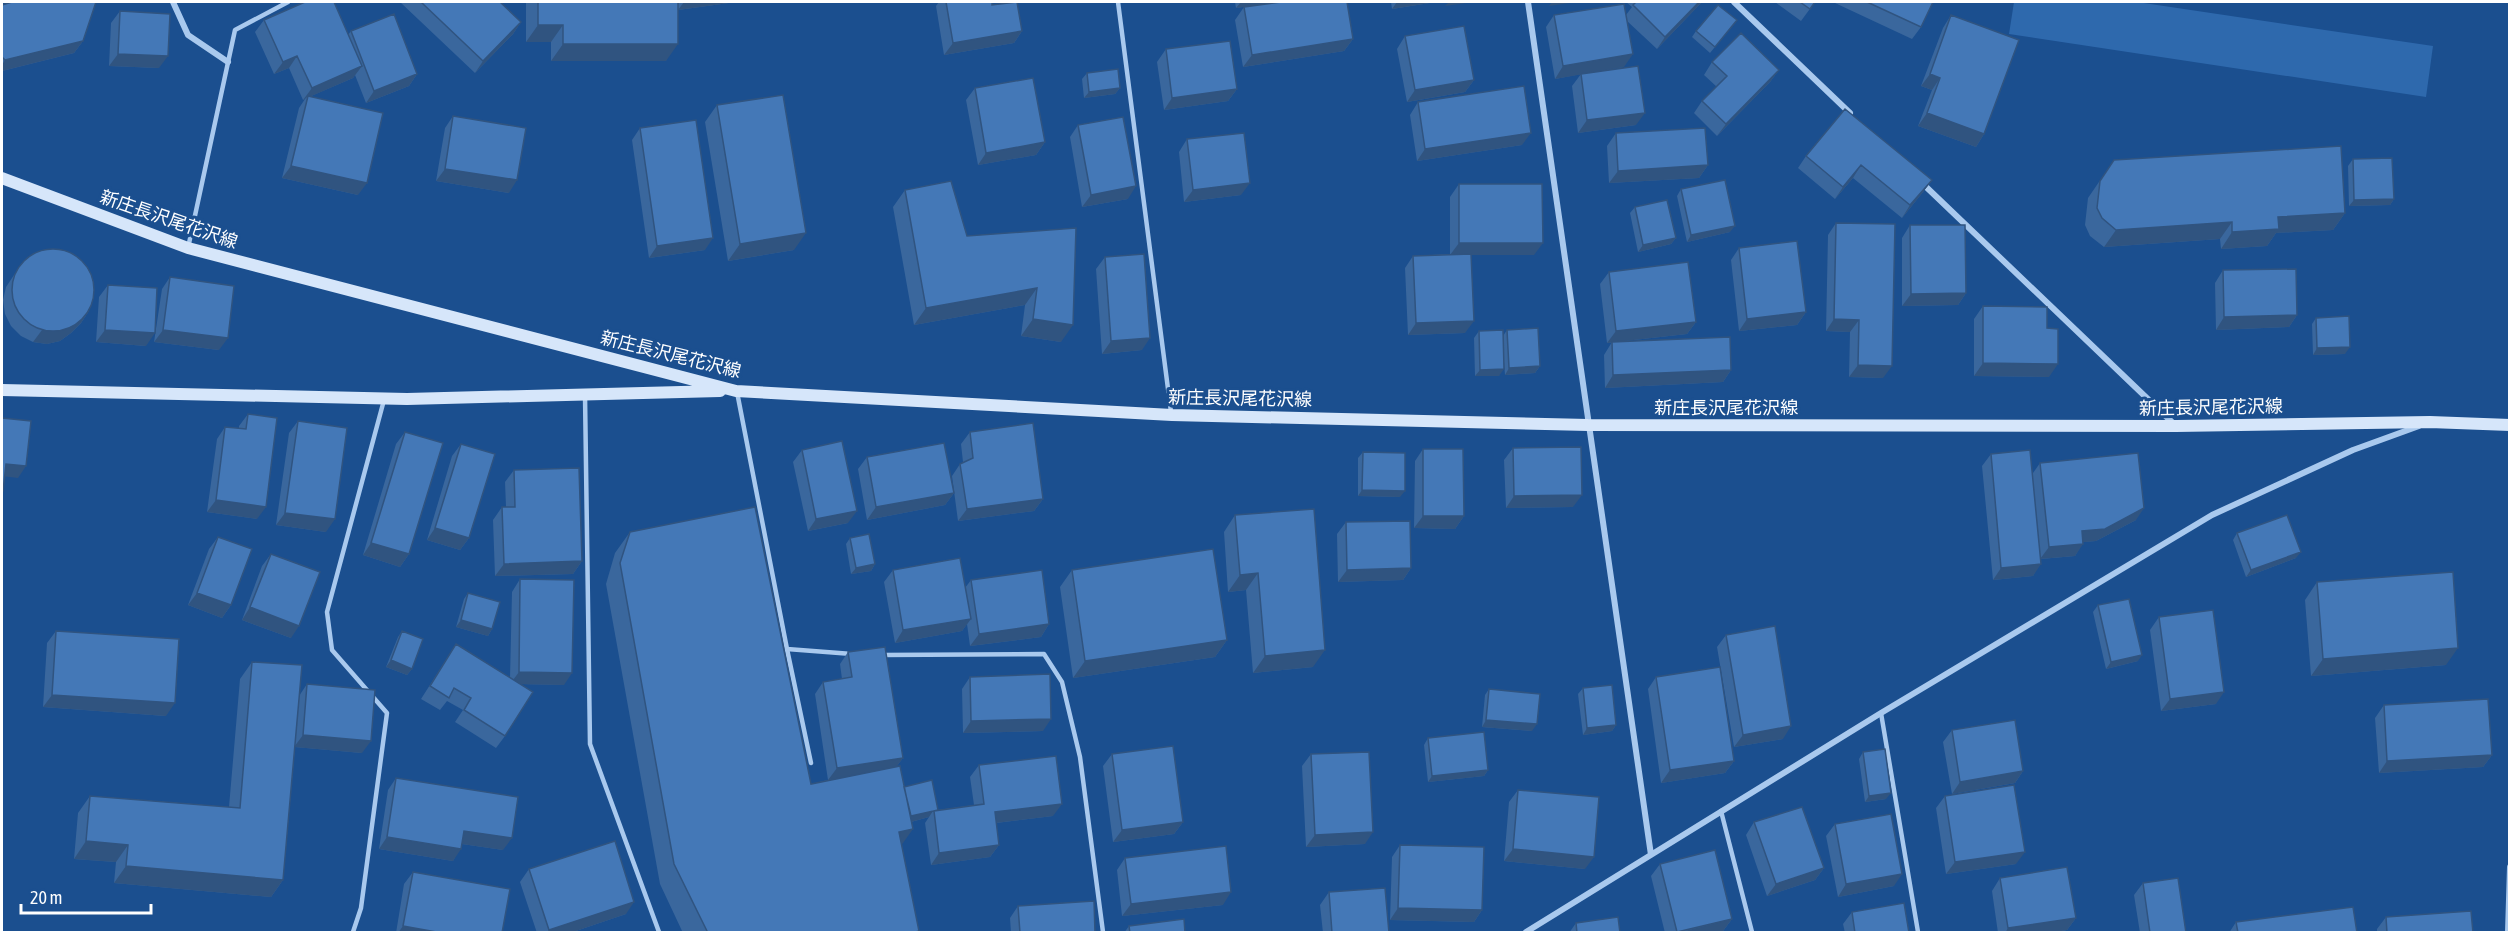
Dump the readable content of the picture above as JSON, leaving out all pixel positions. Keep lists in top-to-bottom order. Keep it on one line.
{"streets":{"main road":["新庄長沢尾花沢線"]},"scale_bar":"20 m"}
